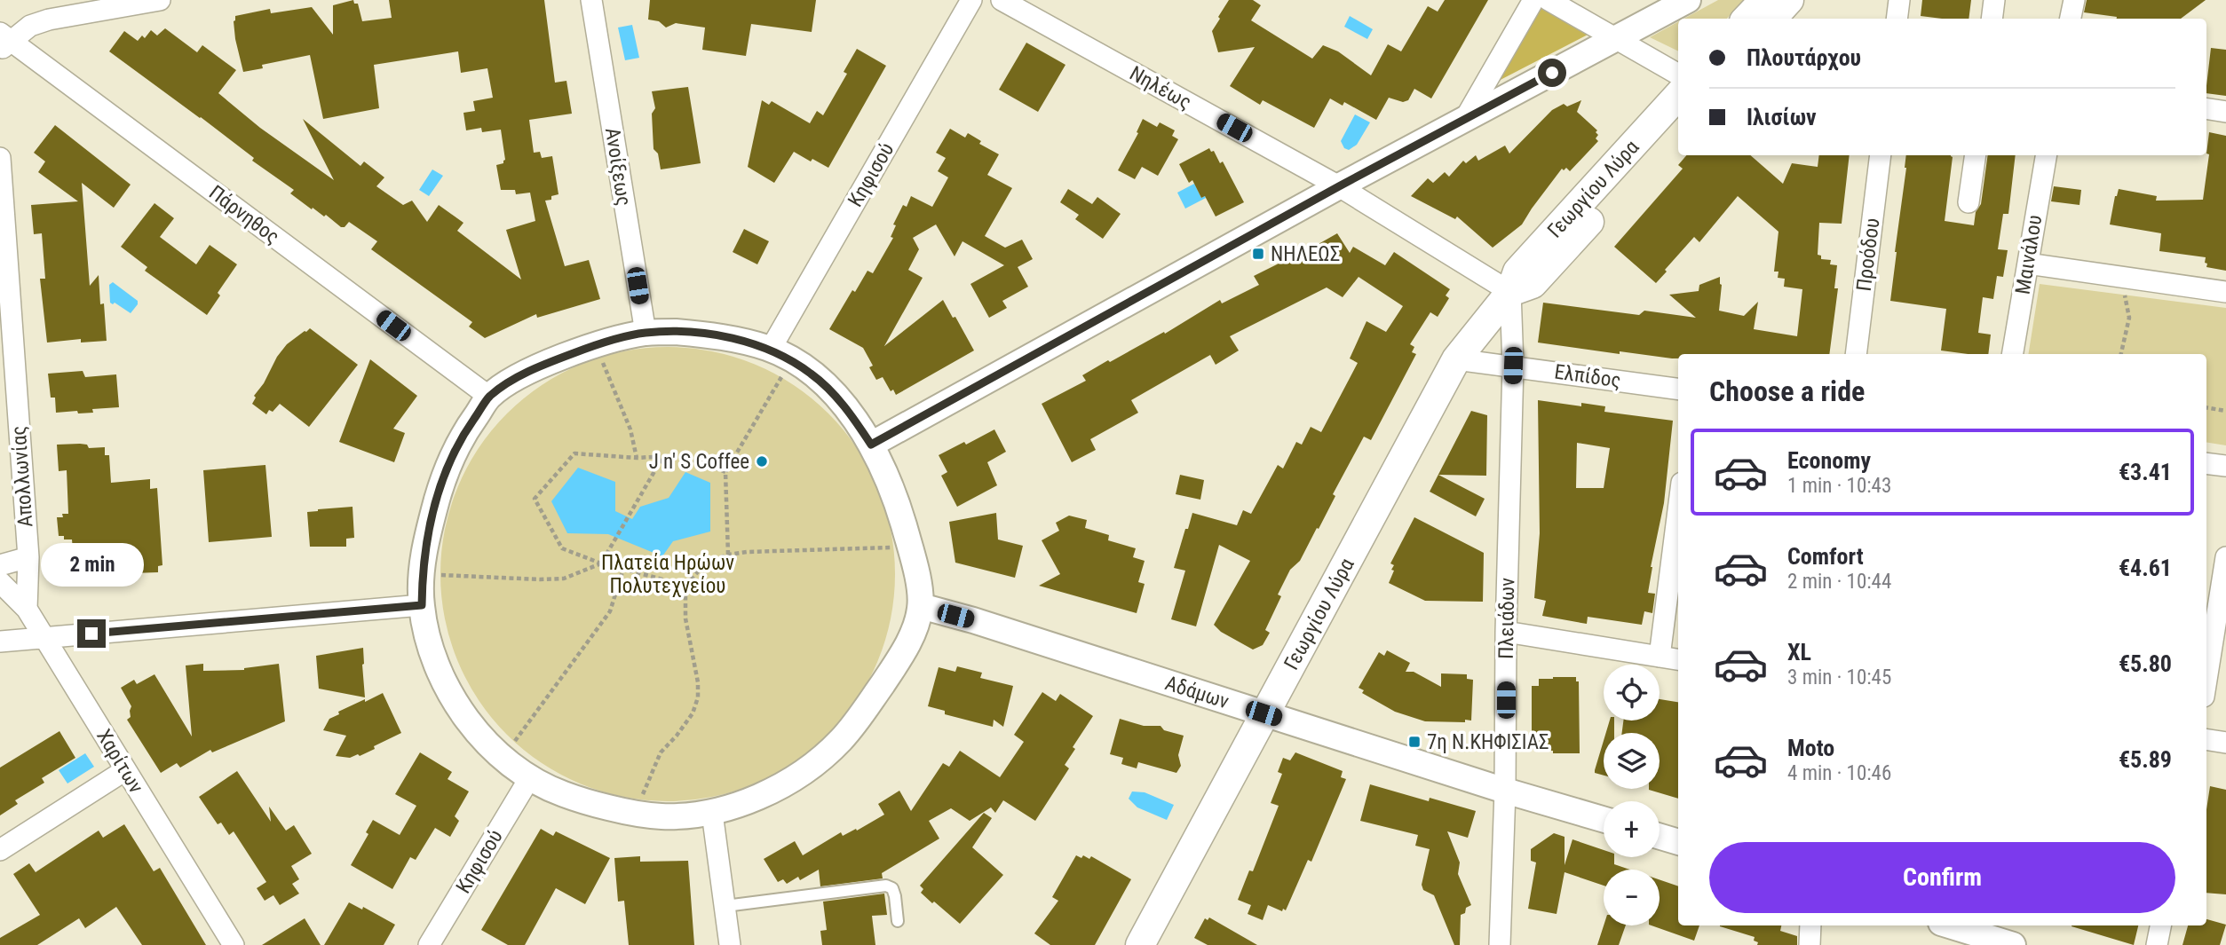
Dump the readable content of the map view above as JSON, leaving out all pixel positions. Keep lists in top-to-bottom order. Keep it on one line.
{"streets":{"main road":["Γεωργίου Λύρα"],"street":["Νηλέως","Ανοίξεως","Κηφισού","Πάρνηθος","Προόδου","Μαινάλου","Ελπίδος","Απολλωνίας","Πλειάδων","Αδάμων","Χαρίτων"]},"crossings":[["Νηλέως","Γεωργίου Λύρα"],["Νηλέως","Πλειάδων"],["Γεωργίου Λύρα","Ελπίδος"],["Γεωργίου Λύρα","Πλειάδων"],["Γεωργίου Λύρα","Αδάμων"],["Ελπίδος","Πλειάδων"],["Απολλωνίας","Χαρίτων"],["Πλειάδων","Αδάμων"]],"parks":["Πλατεία Ηρώων Πολυτεχνείου"],"places":{"transit":["ΝΗΛΕΩΣ","7η Ν.ΚΗΦΙΣΙΑΣ"],"other":["J n' S Coffee"]},"page":{"banner":["Πλουτάρχου","Ιλισίων"],"heading":"Choose a ride","list":[{"name":"Economy","note":"1 min · 10:43","value":"€3.41"},{"name":"Comfort","note":"2 min · 10:44","value":"€4.61"},{"name":"XL","note":"3 min · 10:45","value":"€5.80"},{"name":"Moto","note":"4 min · 10:46","value":"€5.89"}],"bubble":"2 min","map_buttons":["+","−"],"buttons":"Confirm"}}
